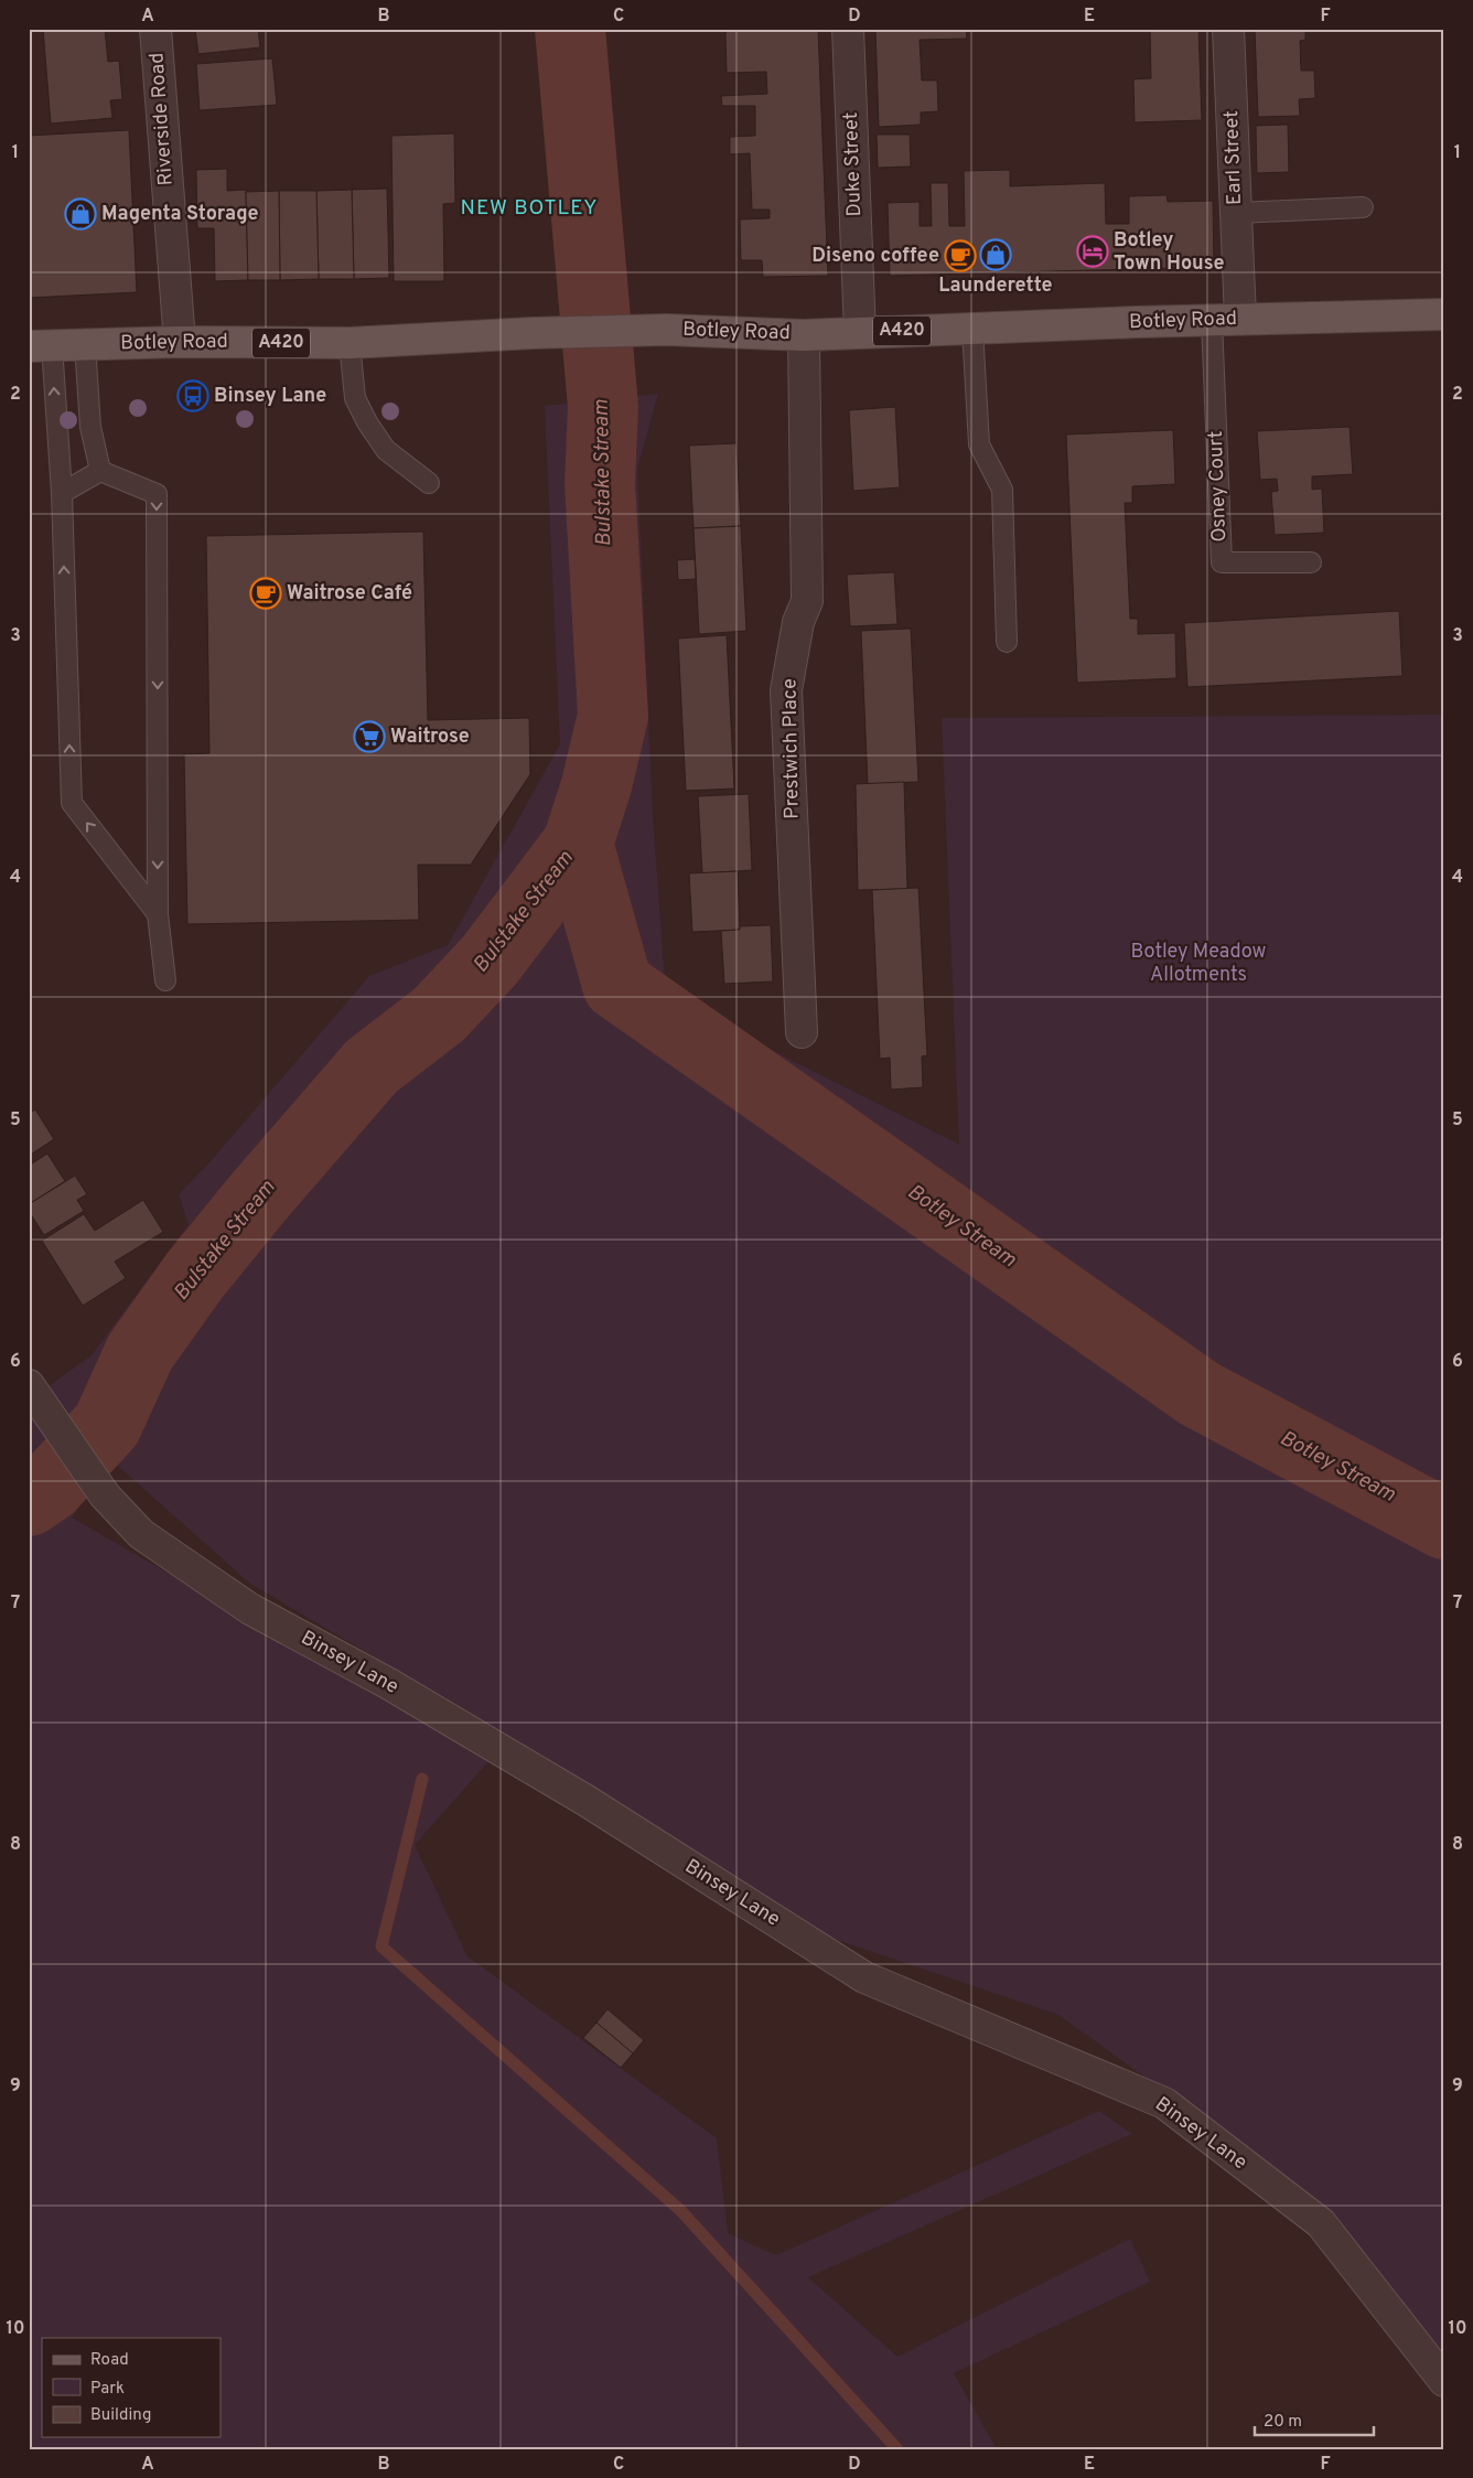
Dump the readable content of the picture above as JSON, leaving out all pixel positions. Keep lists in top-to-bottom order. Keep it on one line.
{"streets":{"main road":["Botley Road","A420"],"street":["Riverside Road","Earl Street","Duke Street","Prestwich Place","Binsey Lane"],"lane":["Osney Court"]},"crossings":[["Riverside Road","Botley Road"],["Earl Street","Botley Road"],["Earl Street","Osney Court"],["Duke Street","Botley Road"],["Botley Road","Osney Court"],["Botley Road","Prestwich Place"]],"districts":["NEW BOTLEY"],"water":["Bulstake Stream","Botley Stream"],"parks":["Botley Meadow Allotments"],"places":{"shop":["Magenta Storage","Launderette"],"hotel":["Botley Town House"],"cafe":["Diseno coffee","Waitrose Café"],"bus stop":["Binsey Lane"],"supermarket":["Waitrose"]},"legend":["Road","Park","Building"],"scale_bar":"20 m","grid":{"columns":["A","B","C","D","E","F"],"rows":["1","2","3","4","5","6","7","8","9","10"]}}
